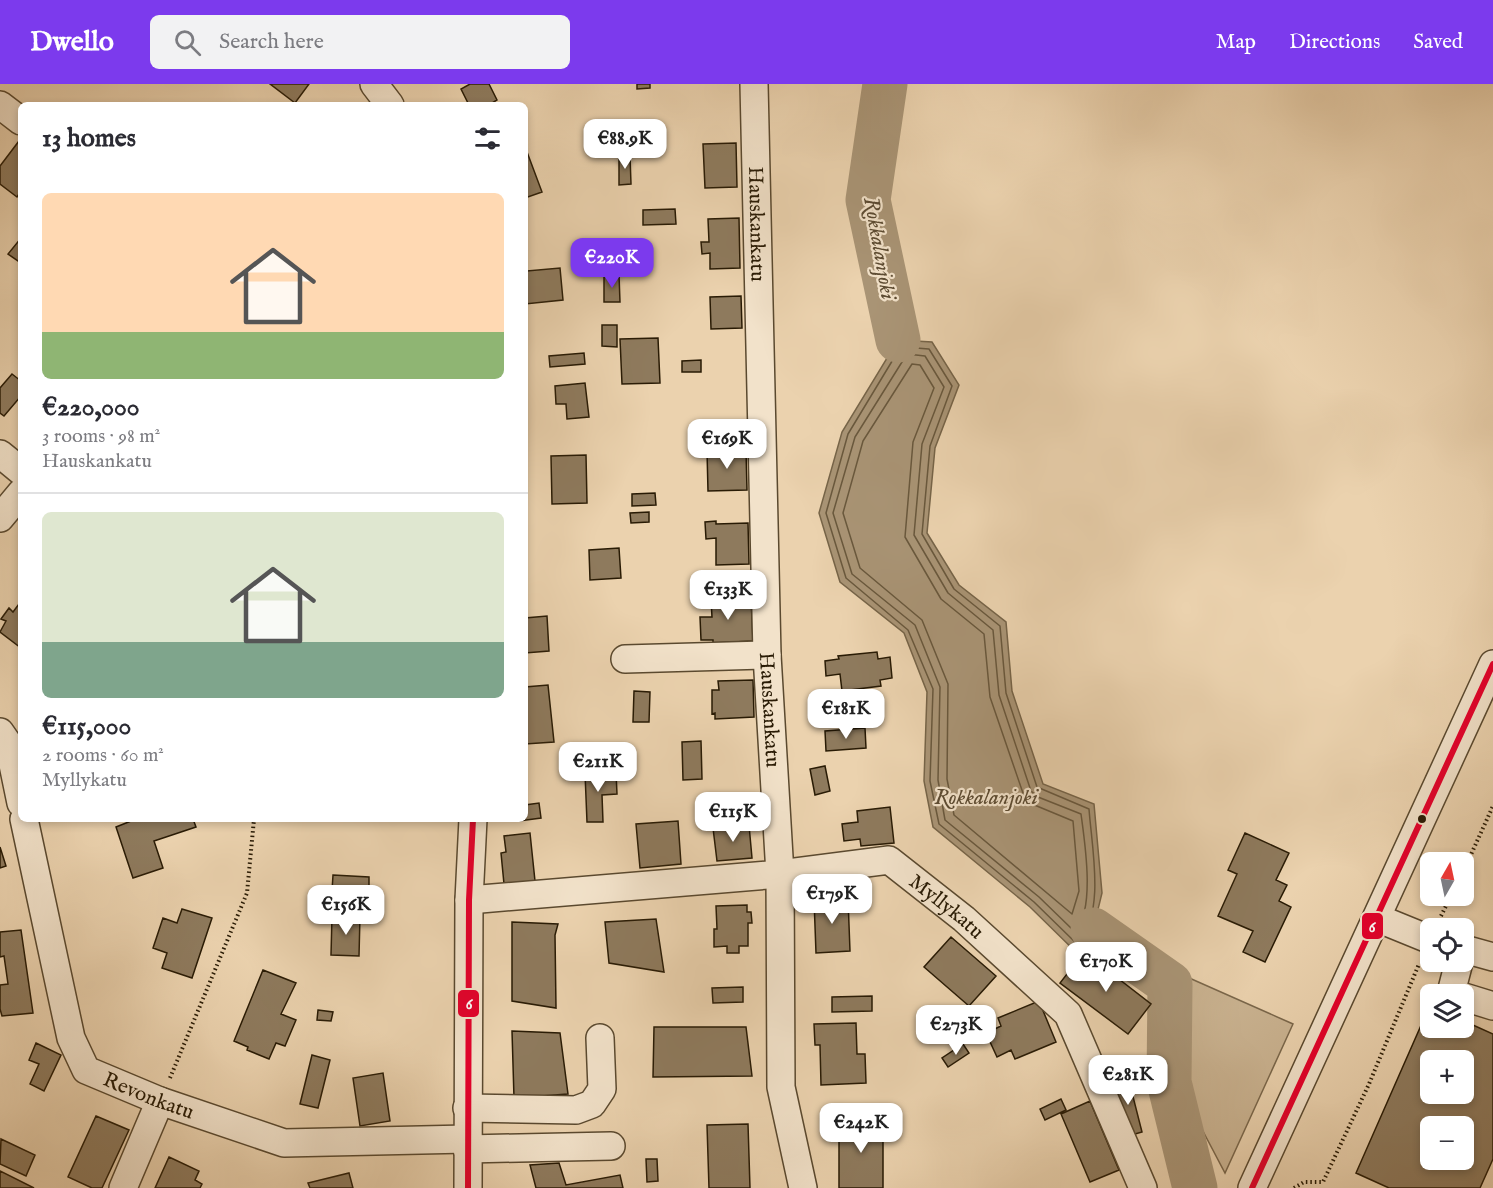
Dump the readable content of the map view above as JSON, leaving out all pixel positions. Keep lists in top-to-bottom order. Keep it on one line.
{"streets":{"street":["Hauskankatu","Myllykatu","Revonkatu"]},"crossings":[["Hauskankatu","Myllykatu"]],"water":["Rokkalanjoki"],"lines":["transit line 6"],"north":"top","page":{"header":"Dwello","search":"Search here","nav":["Map","Directions","Saved"],"heading":"13 homes","price":["€88.9K","€220K","€169K","€133K","€181K","€211K","€115K","€179K","€156K","€170K","€273K","€281K","€242K"],"list":[{"name":"€220,000","note":"3 rooms · 98 m² · Hauskankatu"},{"name":"€115,000","note":"2 rooms · 60 m² · Myllykatu"}],"map_buttons":["+","−"]}}
